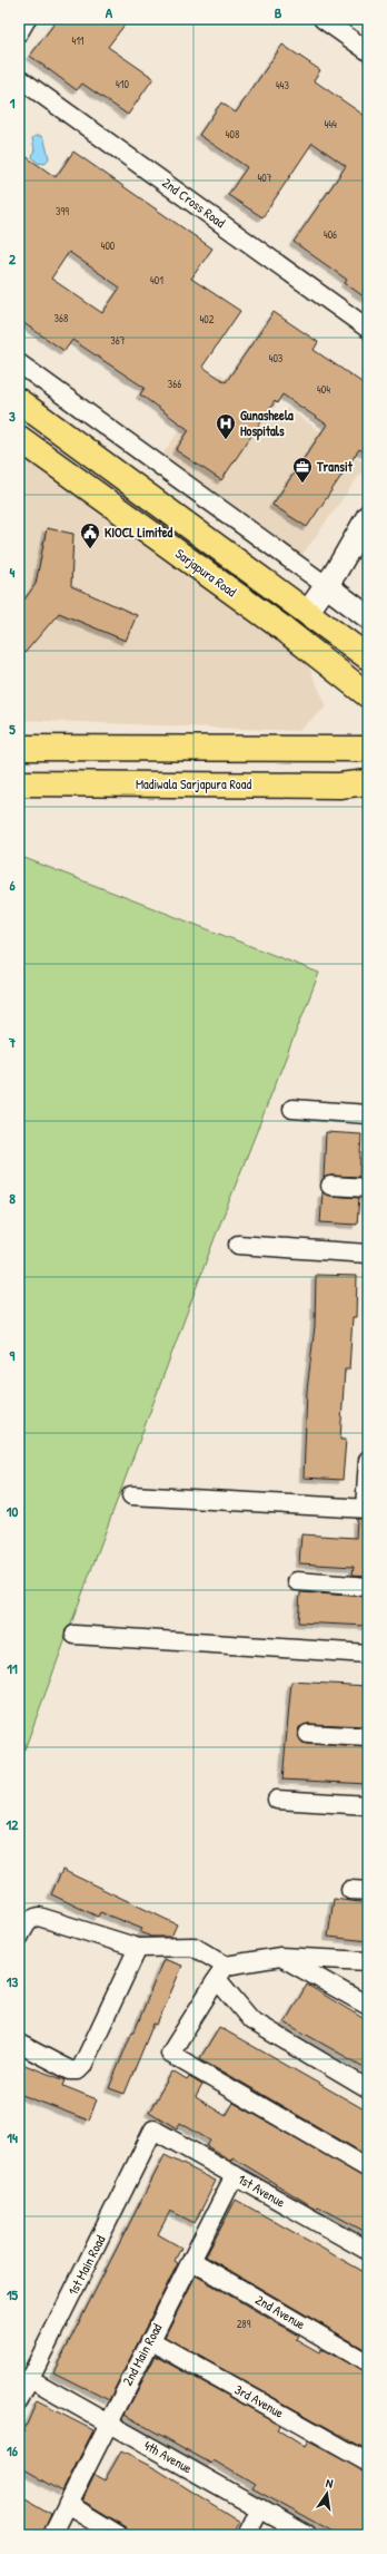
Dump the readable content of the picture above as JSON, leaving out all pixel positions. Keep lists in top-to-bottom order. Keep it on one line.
{"streets":{"main road":["Sarjapura Road","Madiwala Sarjapura Road"],"street":["2nd Cross Road","1st Avenue","1st Main Road","2nd Avenue","2nd Main Road","3rd Avenue","4th Avenue"]},"crossings":[["1st Avenue","1st Main Road"],["1st Avenue","2nd Main Road"],["1st Main Road","4th Avenue"],["2nd Avenue","2nd Main Road"],["2nd Main Road","3rd Avenue"],["2nd Main Road","4th Avenue"]],"places":{"hospital":["Gunasheela Hospitals"],"office":["Transit"],"public building":["KIOCL Limited"]},"house_numbers":["411","410","443","444","408","407","399","406","400","401","368","402","367","403","366","404","289"],"north":"top","grid":{"columns":["A","B"],"rows":["1","2","3","4","5","6","7","8","9","10","11","12","13","14","15","16"]}}
